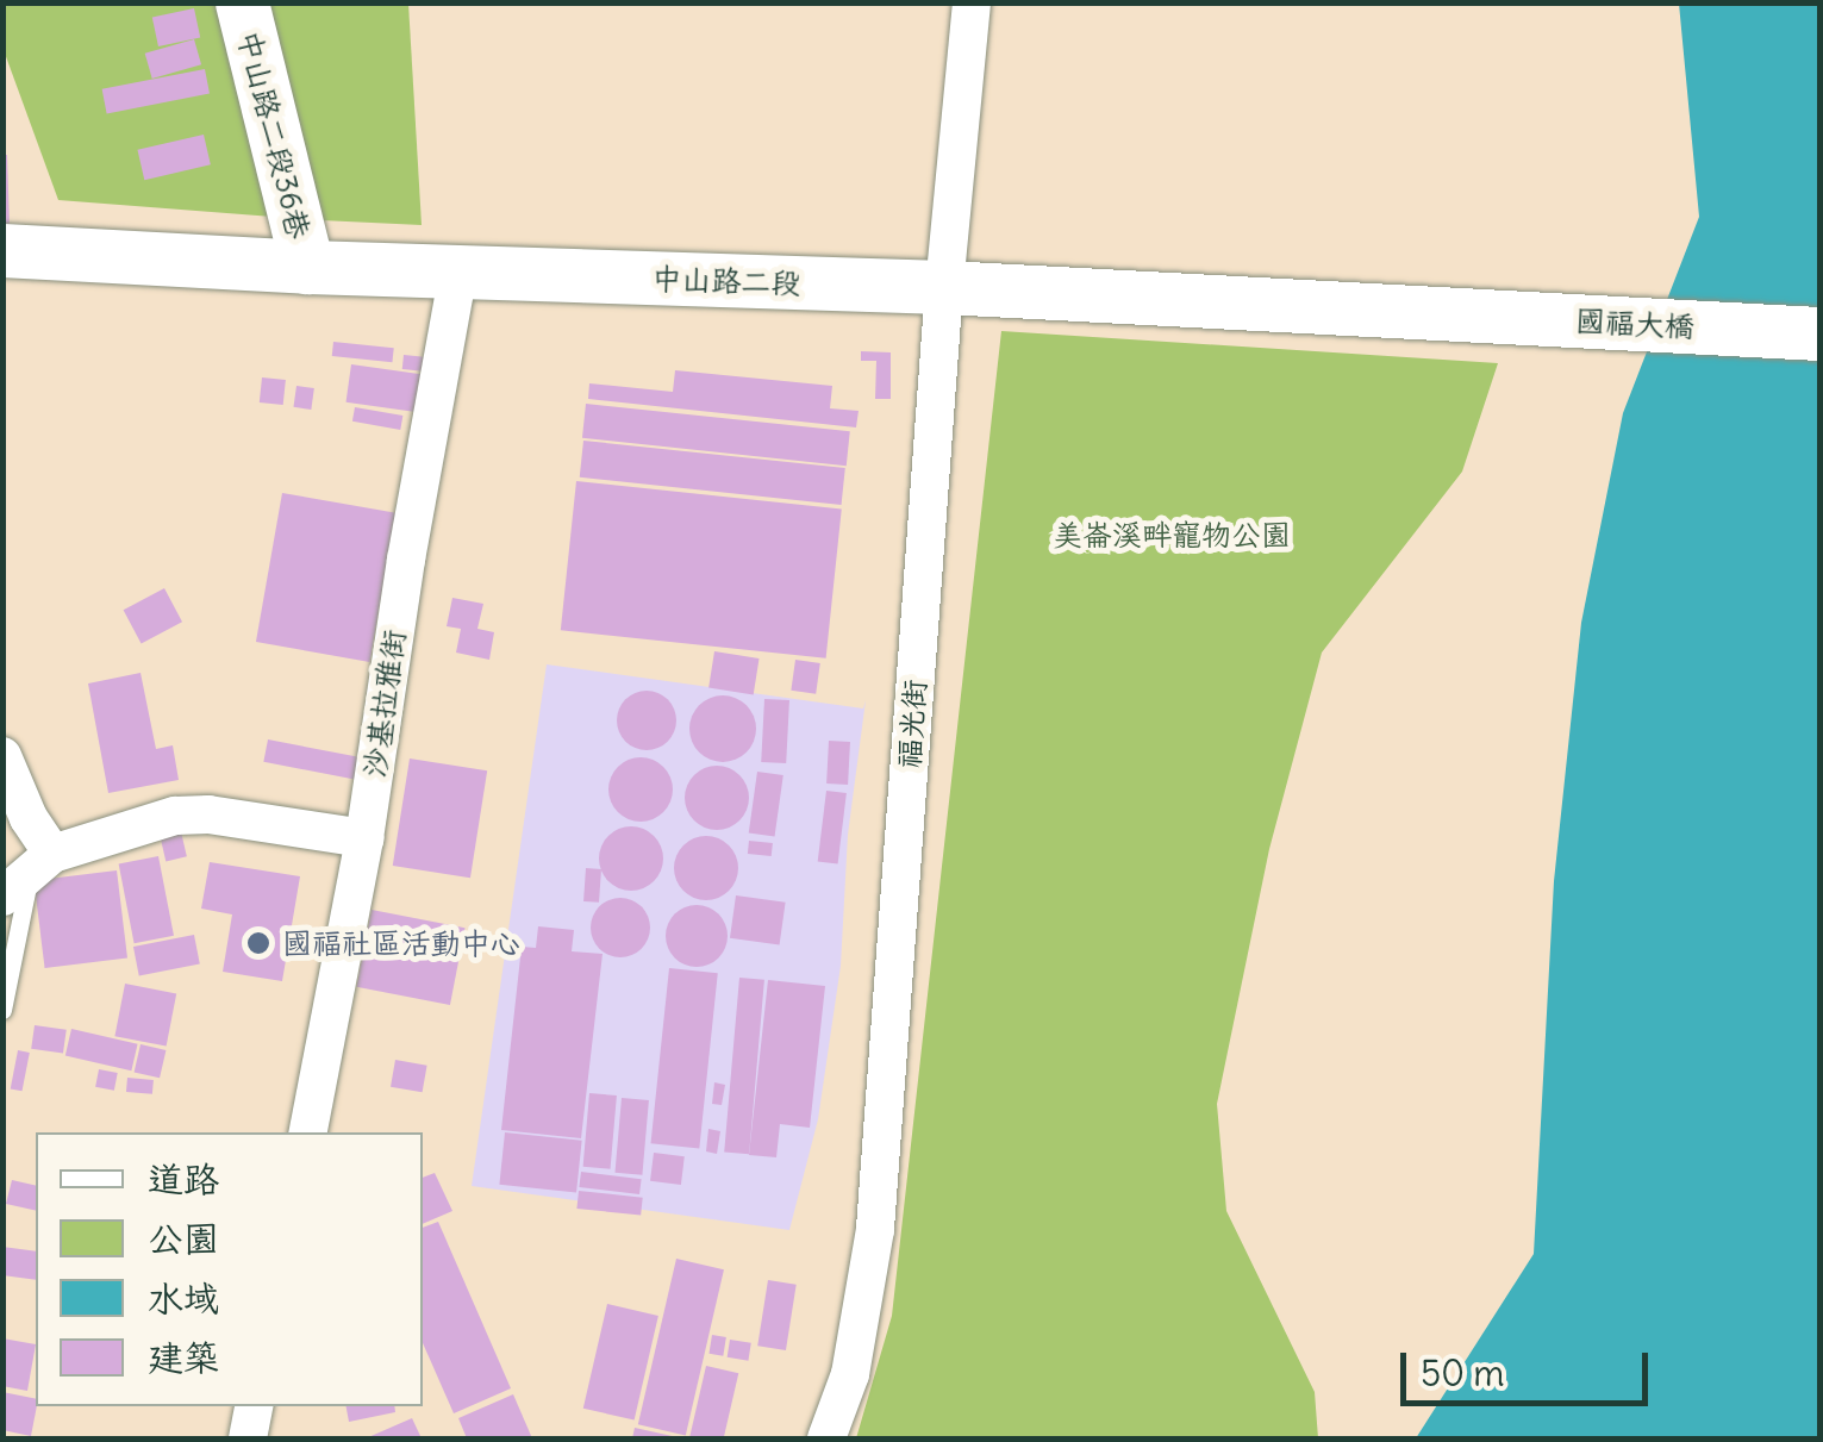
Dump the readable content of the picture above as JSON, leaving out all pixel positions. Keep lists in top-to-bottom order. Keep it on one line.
{"streets":{"street":["中山路二段36巷","中山路二段","國福大橋","沙基拉雅街","福光街"]},"crossings":[["中山路二段36巷","中山路二段"],["中山路二段","國福大橋"],["中山路二段","沙基拉雅街"],["中山路二段","福光街"]],"parks":["美崙溪畔寵物公園"],"places":["國福社區活動中心"],"legend":["道路","公園","水域","建築"],"scale_bar":"50 m"}
